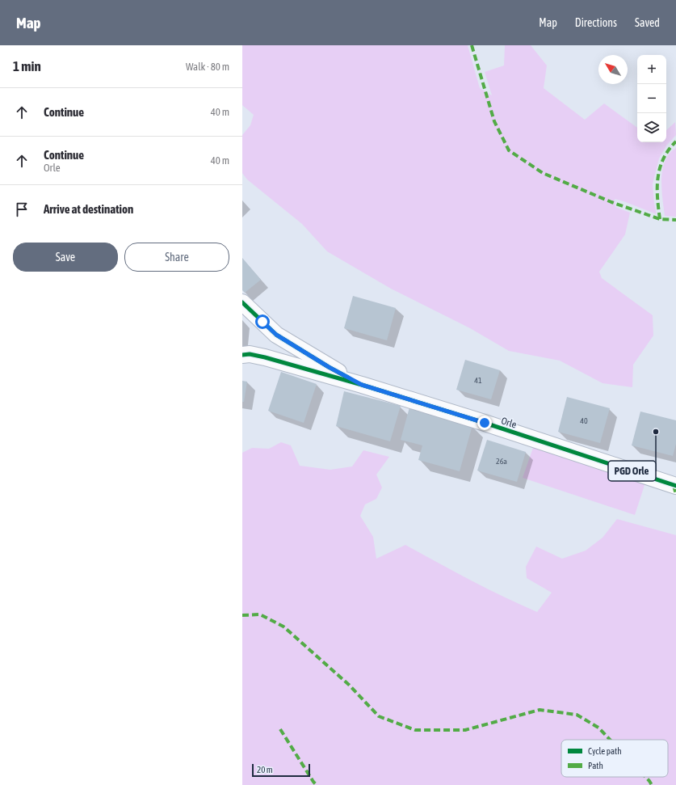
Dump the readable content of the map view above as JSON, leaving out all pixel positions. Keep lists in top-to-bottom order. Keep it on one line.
{"streets":{"street":["Orle"]},"places":["PGD Orle"],"house_numbers":["41","40","26a"],"legend":["Cycle path","Path"],"scale_bar":"20 m","north":"top left","page":{"header":"Map","nav":["Map","Directions","Saved"],"heading":["1 min","Walk · 80 m"],"map_buttons":["+","−"],"list":[["Continue","40 m"],["Continue","Orle","40 m"],"Arrive at destination"],"buttons":["Save","Share"],"scale":"20 m"}}
